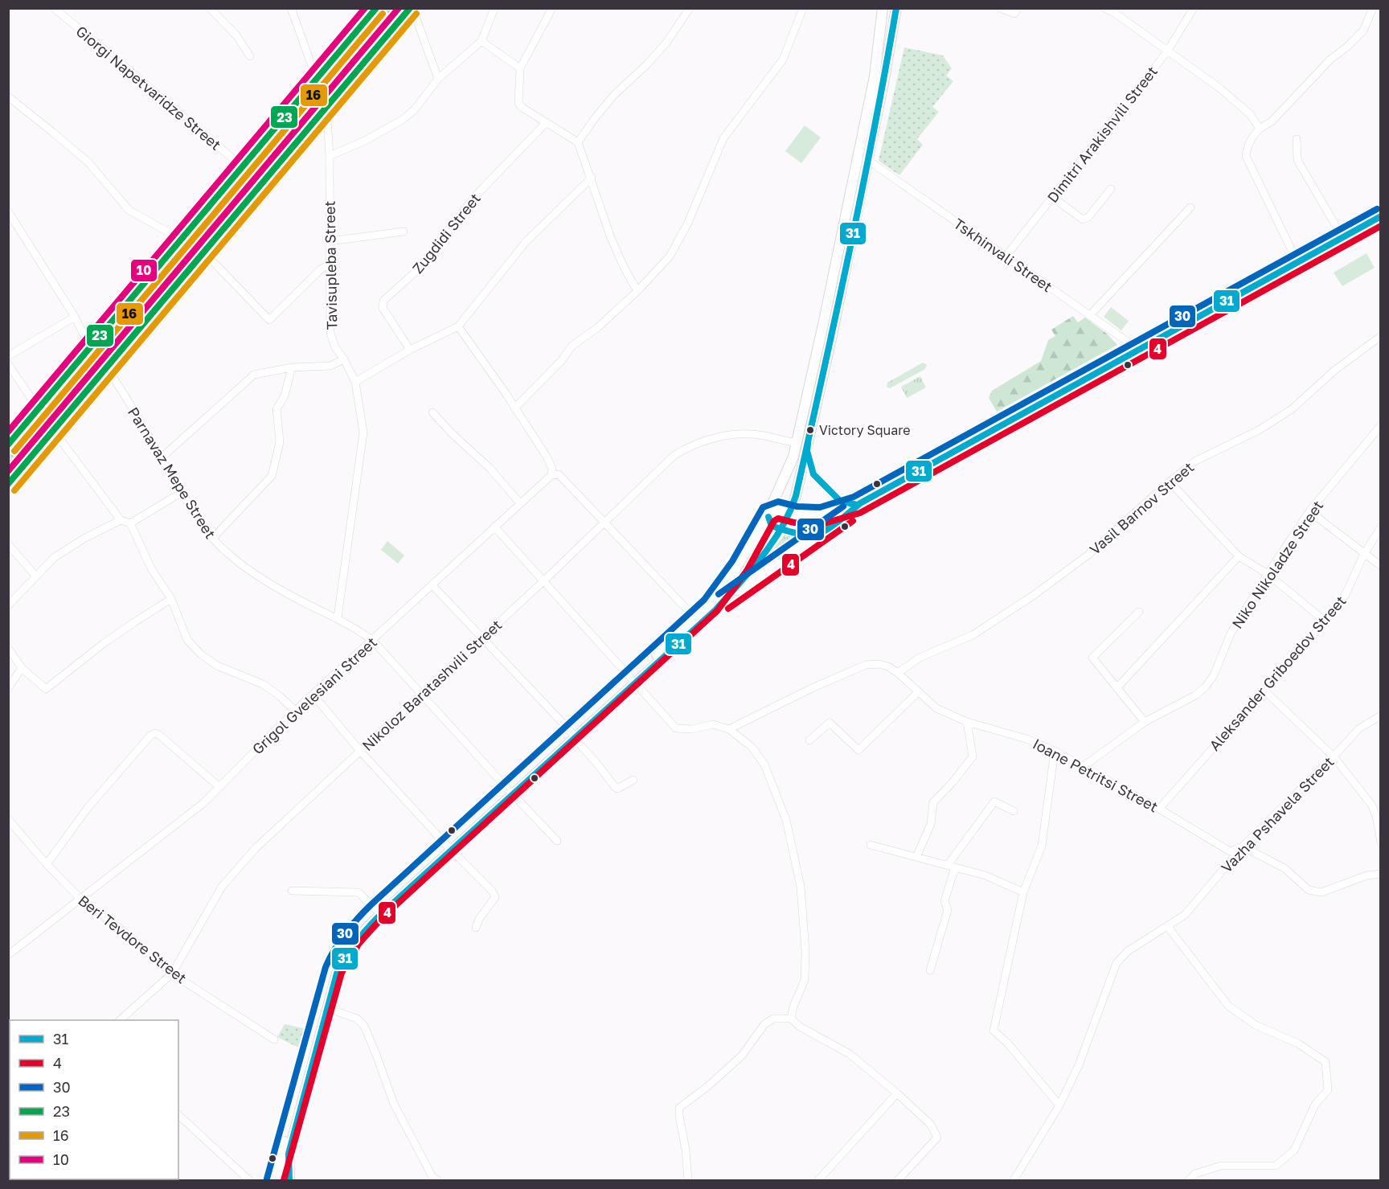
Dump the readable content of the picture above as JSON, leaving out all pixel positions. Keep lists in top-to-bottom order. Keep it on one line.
{"streets":{"street":["Giorgi Napetvaridze Street","Dimitri Arakishvili Street","Zugdidi Street","Tskhinvali Street","Tavisupleba Street","Parnavaz Mepe Street","Vasil Barnov Street","Niko Nikoladze Street","Aleksander Griboedov Street","Nikoloz Baratashvili Street","Grigol Gvelesiani Street","Ioane Petritsi Street","Vazha Pshavela Street","Beri Tevdore Street"]},"crossings":[["Dimitri Arakishvili Street","Tskhinvali Street"],["Tavisupleba Street","Parnavaz Mepe Street"],["Parnavaz Mepe Street","Nikoloz Baratashvili Street"],["Parnavaz Mepe Street","Grigol Gvelesiani Street"],["Vasil Barnov Street","Ioane Petritsi Street"],["Niko Nikoladze Street","Ioane Petritsi Street"],["Aleksander Griboedov Street","Ioane Petritsi Street"],["Nikoloz Baratashvili Street","Beri Tevdore Street"],["Grigol Gvelesiani Street","Beri Tevdore Street"]],"places":["Victory Square"],"lines":["transit line 31","transit line 23","transit line 10","transit line 16","transit line 30","transit line 4"],"legend":["31","4","30","23","16","10"]}
